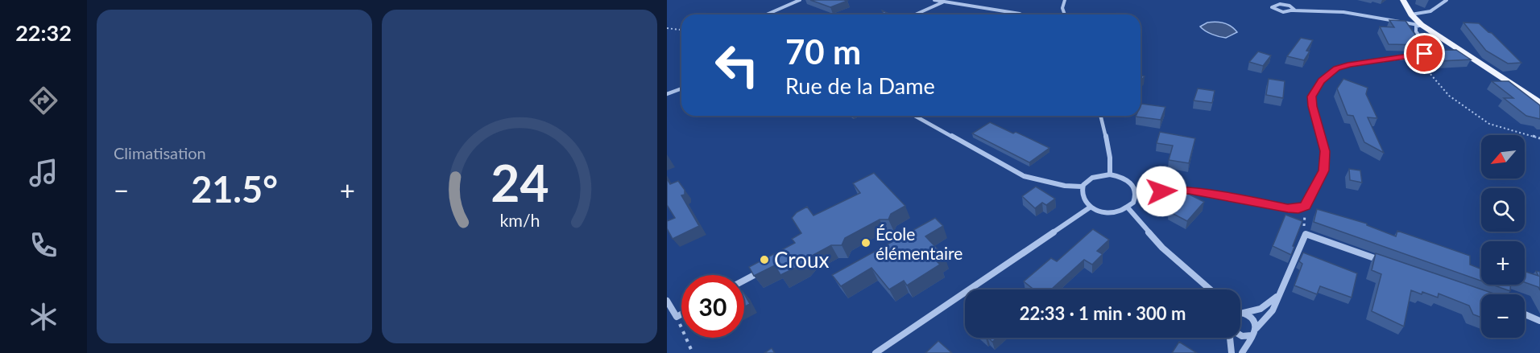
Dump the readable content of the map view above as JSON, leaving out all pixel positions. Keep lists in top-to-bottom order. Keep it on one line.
{"places":["École élémentaire","Croux"],"north":"bottom left","page":{"tabs":"22:32","tile":"Climatisation","turn":["70 m","Rue de la Dame"],"map_buttons":["+","−"],"heat":["−","21.5°","+"],"limit":"30","trip":"22:33 · 1 min · 300 m","gauge":["24","km/h"]}}
